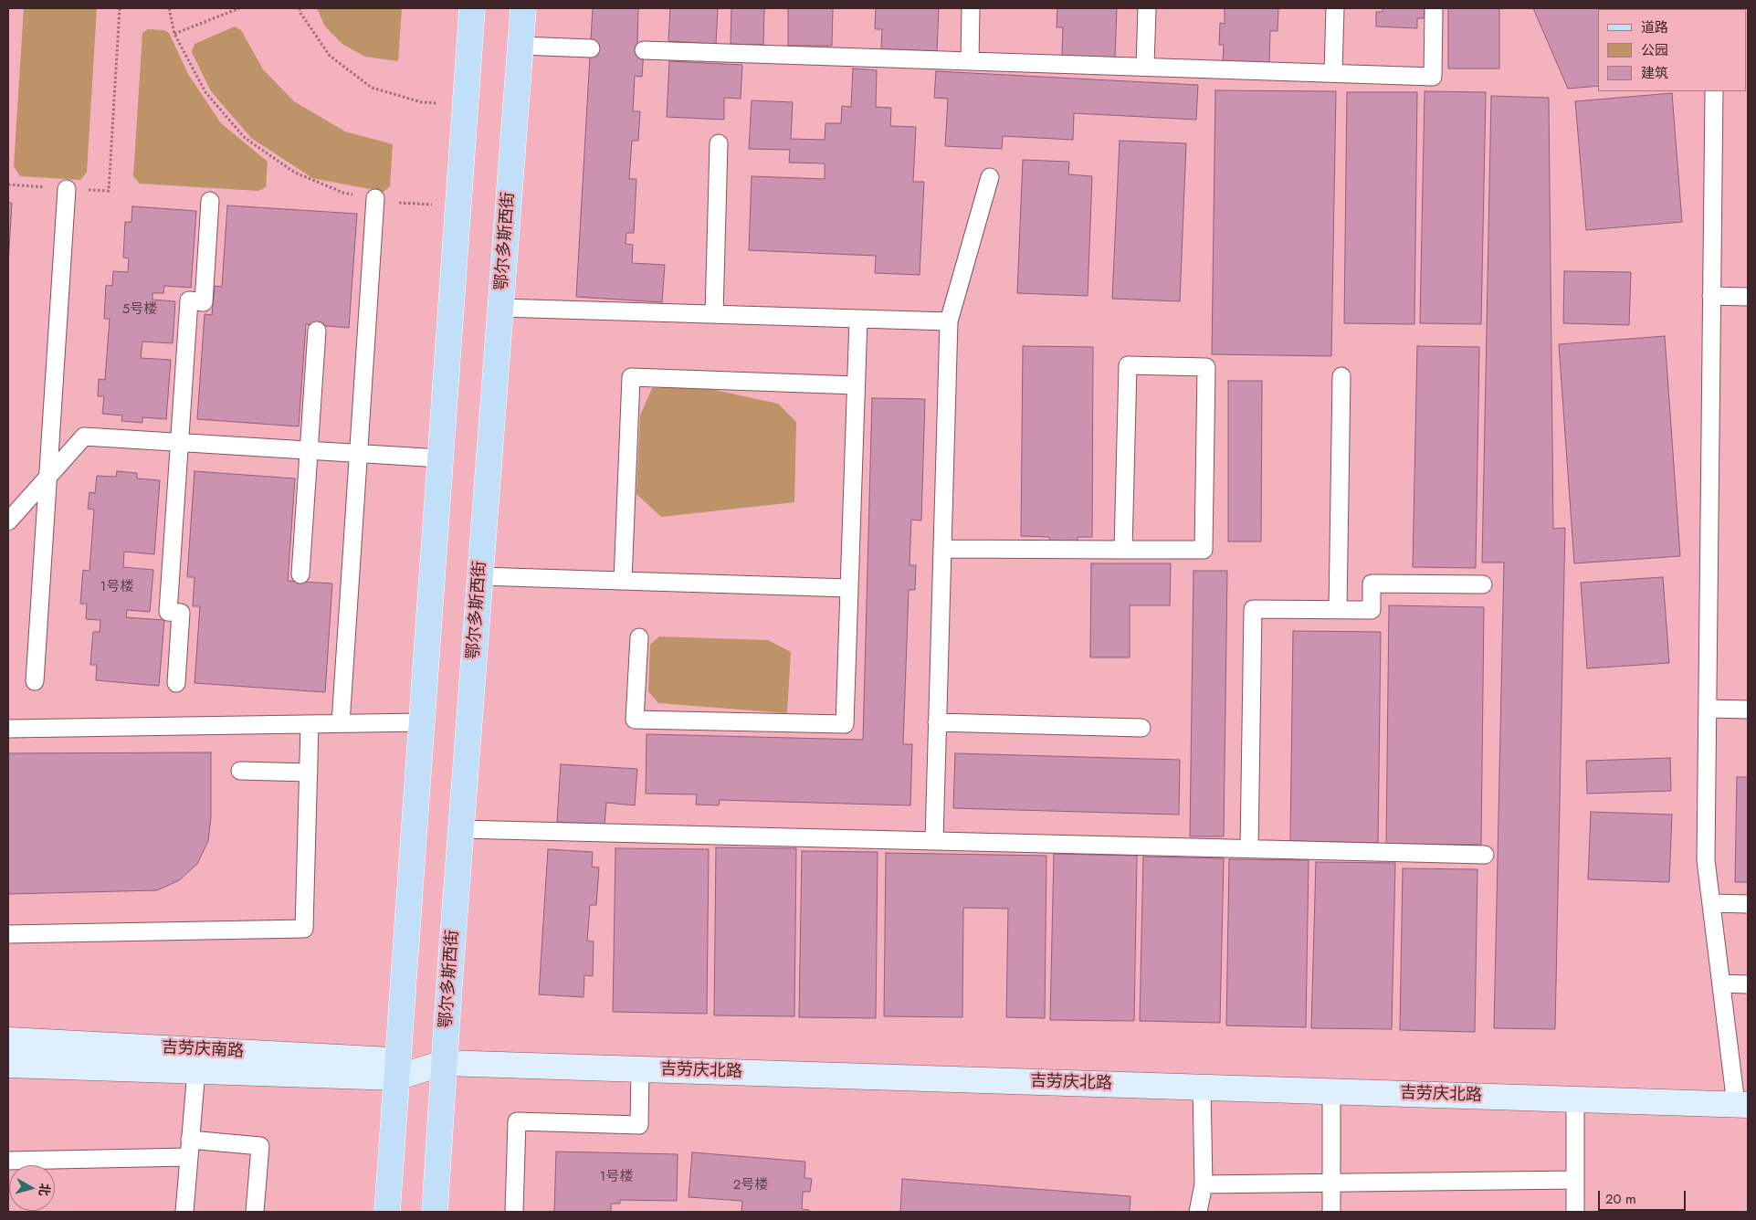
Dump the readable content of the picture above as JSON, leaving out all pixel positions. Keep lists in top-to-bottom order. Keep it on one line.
{"streets":{"main road":["鄂尔多斯西街","吉劳庆南路","吉劳庆北路"]},"crossings":[["鄂尔多斯西街","吉劳庆北路"],["吉劳庆南路","吉劳庆北路"]],"house_numbers":["5号楼","1号楼","1号楼","2号楼"],"legend":["道路","公园","建筑"],"scale_bar":"20 m","north":"right"}
